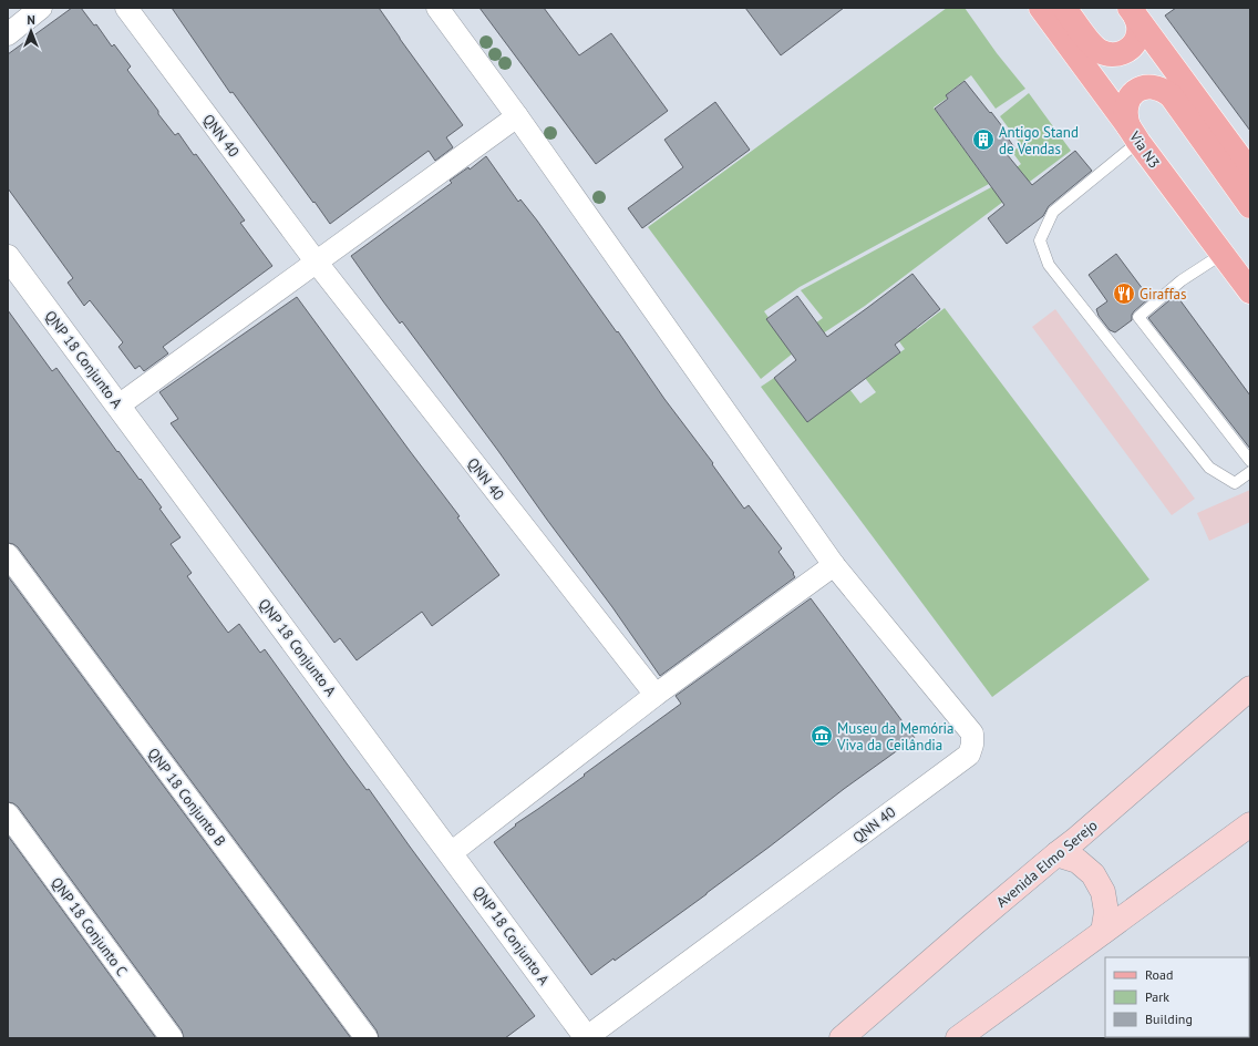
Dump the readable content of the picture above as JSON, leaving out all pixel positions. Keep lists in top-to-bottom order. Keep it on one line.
{"streets":{"main road":["Via N3","Avenida Elmo Serejo"],"street":["QNN 40","QNP 18 Conjunto A","QNP 18 Conjunto B","QNP 18 Conjunto C"]},"crossings":[["QNN 40","QNP 18 Conjunto A"]],"places":{"building":["Antigo Stand de Vendas"],"restaurant":["Giraffas"],"museum":["Museu da Memória Viva da Ceilândia"]},"legend":["Road","Park","Building"],"north":"top"}
